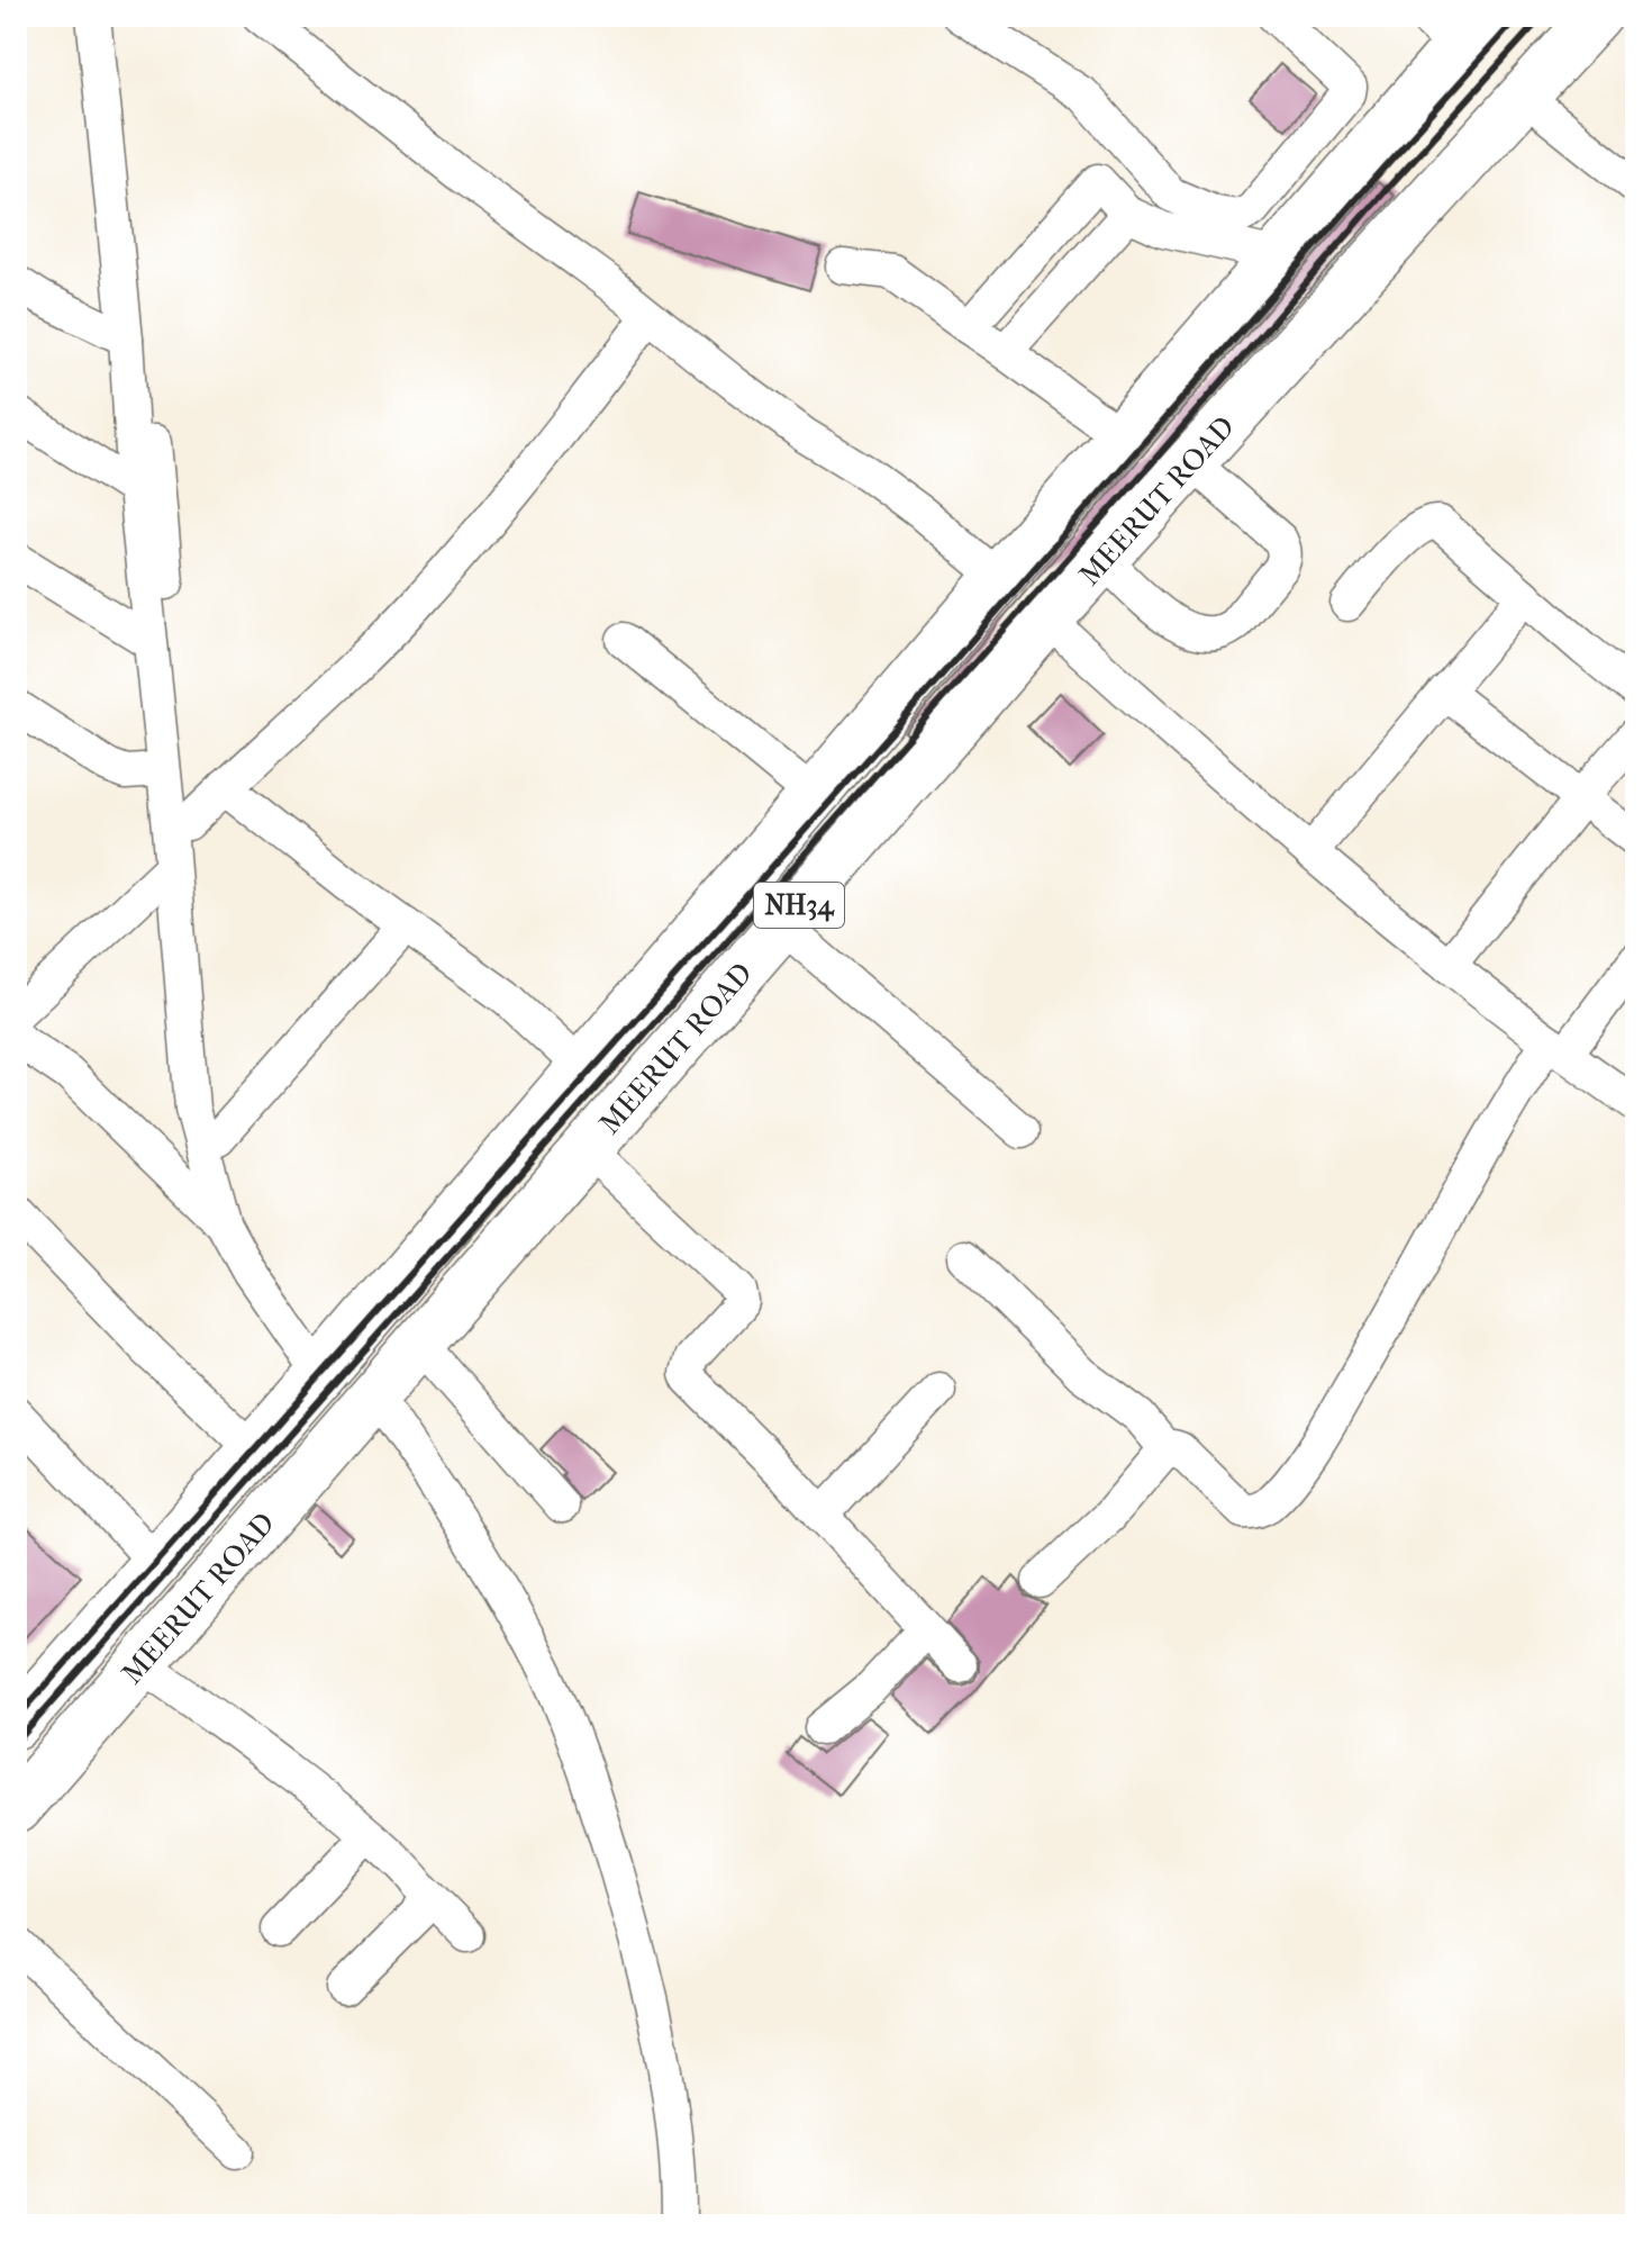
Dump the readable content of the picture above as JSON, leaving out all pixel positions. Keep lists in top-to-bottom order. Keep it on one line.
{"streets":{"highway":["MEERUT ROAD","NH34"]}}
